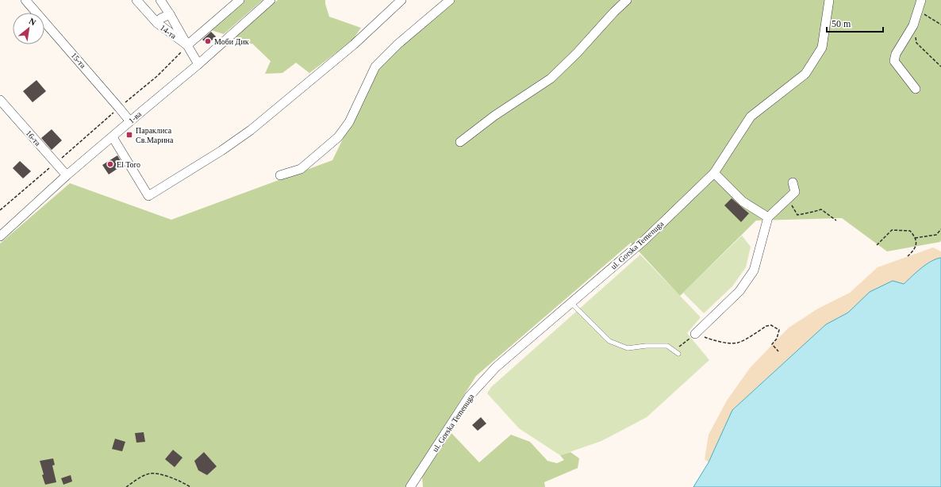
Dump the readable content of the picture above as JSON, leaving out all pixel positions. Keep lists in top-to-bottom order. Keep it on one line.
{"streets":{"street":["14-та","15-та","1-ва","16-та","ul. Gorska Temenuga"]},"crossings":[["14-та","1-ва"],["15-та","1-ва"],["1-ва","16-та"]],"places":{"other":["Моби Дик","El Toro"],"transit":["Параклиса Св.Марина"]},"scale_bar":"50 m","north":"top right"}
